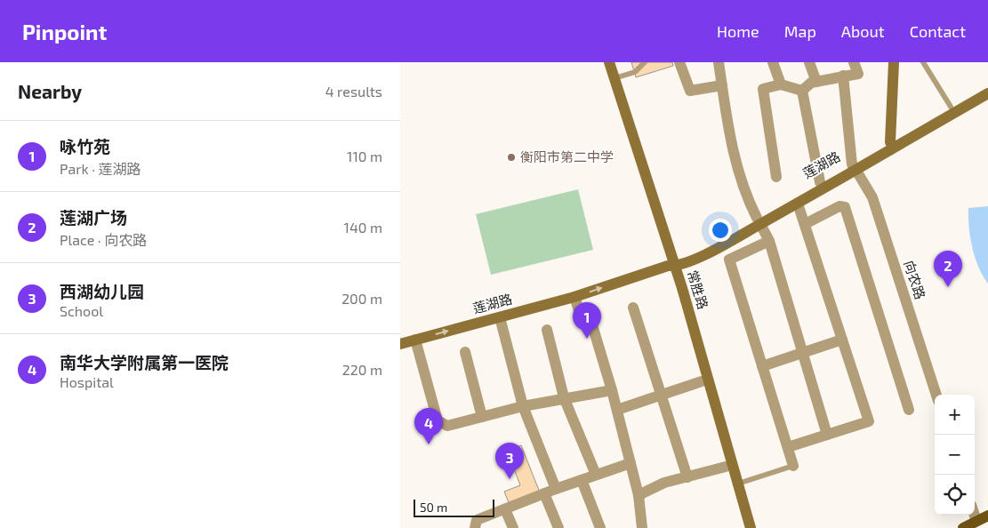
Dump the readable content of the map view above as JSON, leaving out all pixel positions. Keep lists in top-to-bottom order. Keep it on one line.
{"streets":{"street":["莲湖路","向农路","常胜路"]},"crossings":[["莲湖路","向农路"],["莲湖路","常胜路"]],"places":["衡阳市第二中学"],"scale_bar":"50 m","page":{"header":"Pinpoint","nav":["Home","Map","About","Contact"],"heading":["Nearby","4 results"],"list":[{"mark":"1","name":"咏竹苑","note":"Park · 莲湖路","value":"110 m"},{"mark":"2","name":"莲湖广场","note":"Place · 向农路","value":"140 m"},{"mark":"3","name":"西湖幼儿园","note":"School","value":"200 m"},{"mark":"4","name":"南华大学附属第一医院","note":"Hospital","value":"220 m"}],"pins":["2","1","4","3"],"map_buttons":["+","−"],"scale":"50 m"}}
